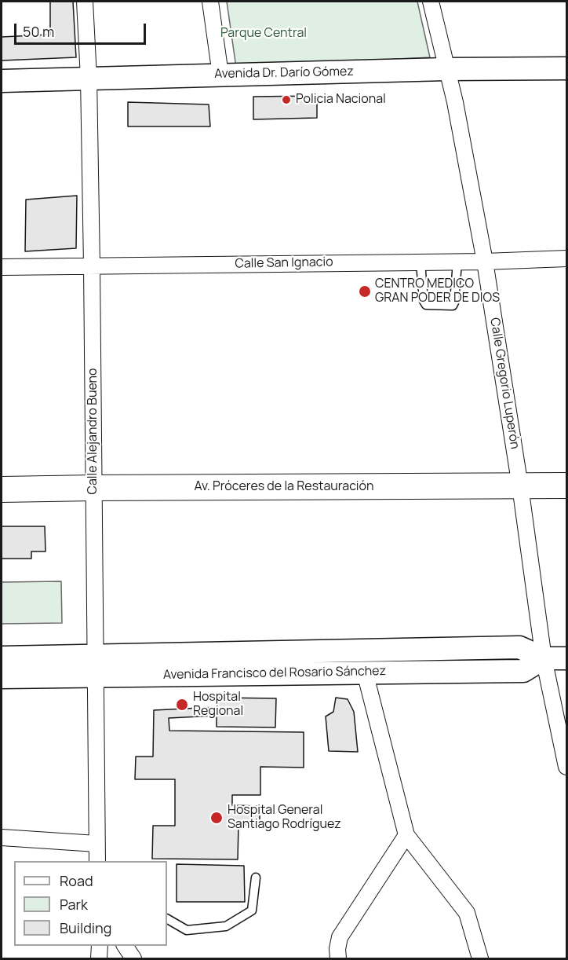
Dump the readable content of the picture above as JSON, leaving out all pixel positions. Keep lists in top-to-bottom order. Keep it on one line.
{"streets":{"main road":["Avenida Dr. Darío Gómez","Av. Próceres de la Restauración","Avenida Francisco del Rosario Sánchez"],"street":["Calle San Ignacio","Calle Gregorio Luperón","Calle Alejandro Bueno"]},"crossings":[["Avenida Dr. Darío Gómez","Calle Gregorio Luperón"],["Avenida Dr. Darío Gómez","Calle Alejandro Bueno"],["Calle San Ignacio","Calle Gregorio Luperón"],["Calle San Ignacio","Calle Alejandro Bueno"],["Calle Gregorio Luperón","Av. Próceres de la Restauración"],["Calle Gregorio Luperón","Avenida Francisco del Rosario Sánchez"],["Calle Alejandro Bueno","Av. Próceres de la Restauración"],["Calle Alejandro Bueno","Avenida Francisco del Rosario Sánchez"]],"parks":["Parque Central"],"places":["Policia Nacional","CENTRO MEDICO GRAN PODER DE DIOS","Hospital Regional","Hospital General Santiago Rodríguez"],"legend":["Road","Park","Building"],"scale_bar":"50 m"}
